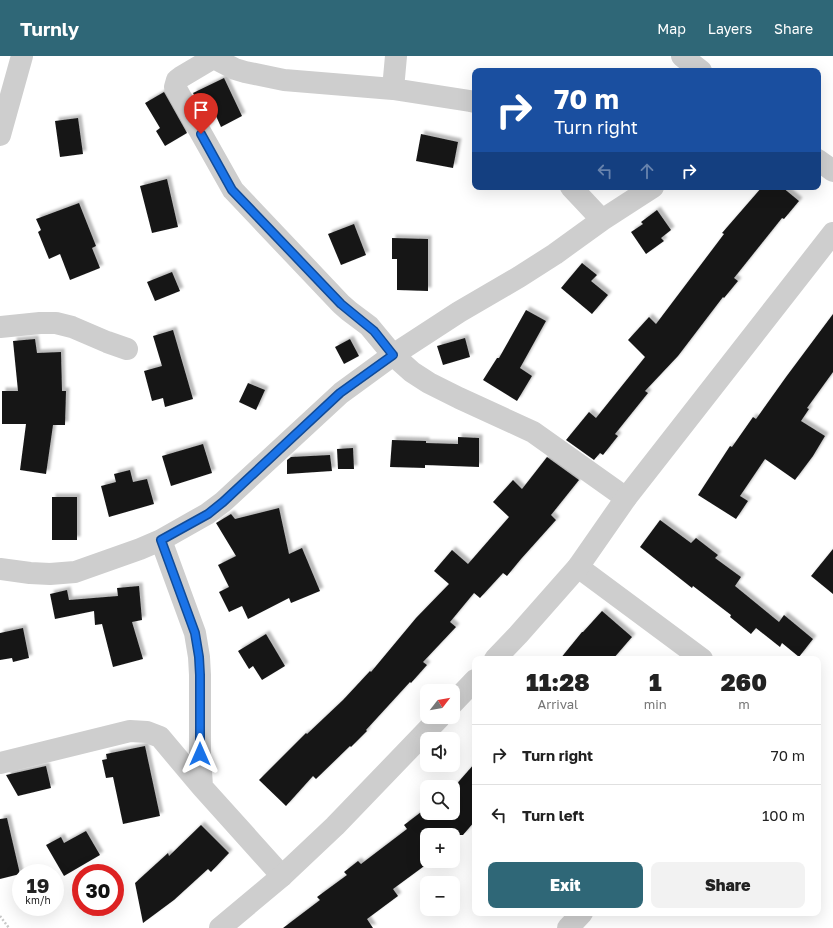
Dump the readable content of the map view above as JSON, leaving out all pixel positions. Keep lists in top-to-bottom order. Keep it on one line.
{"north":"top right","page":{"header":"Turnly","nav":["Map","Layers","Share"],"turn":["70 m","Turn right"],"eta":["11:28","Arrival","1","min","260","m"],"map_buttons":["+","−"],"list":[{"name":"Turn right","value":"70 m"},{"name":"Turn left","value":"100 m"}],"buttons":["Exit","Share"],"speed":"19 km/h","limit":"30"}}
